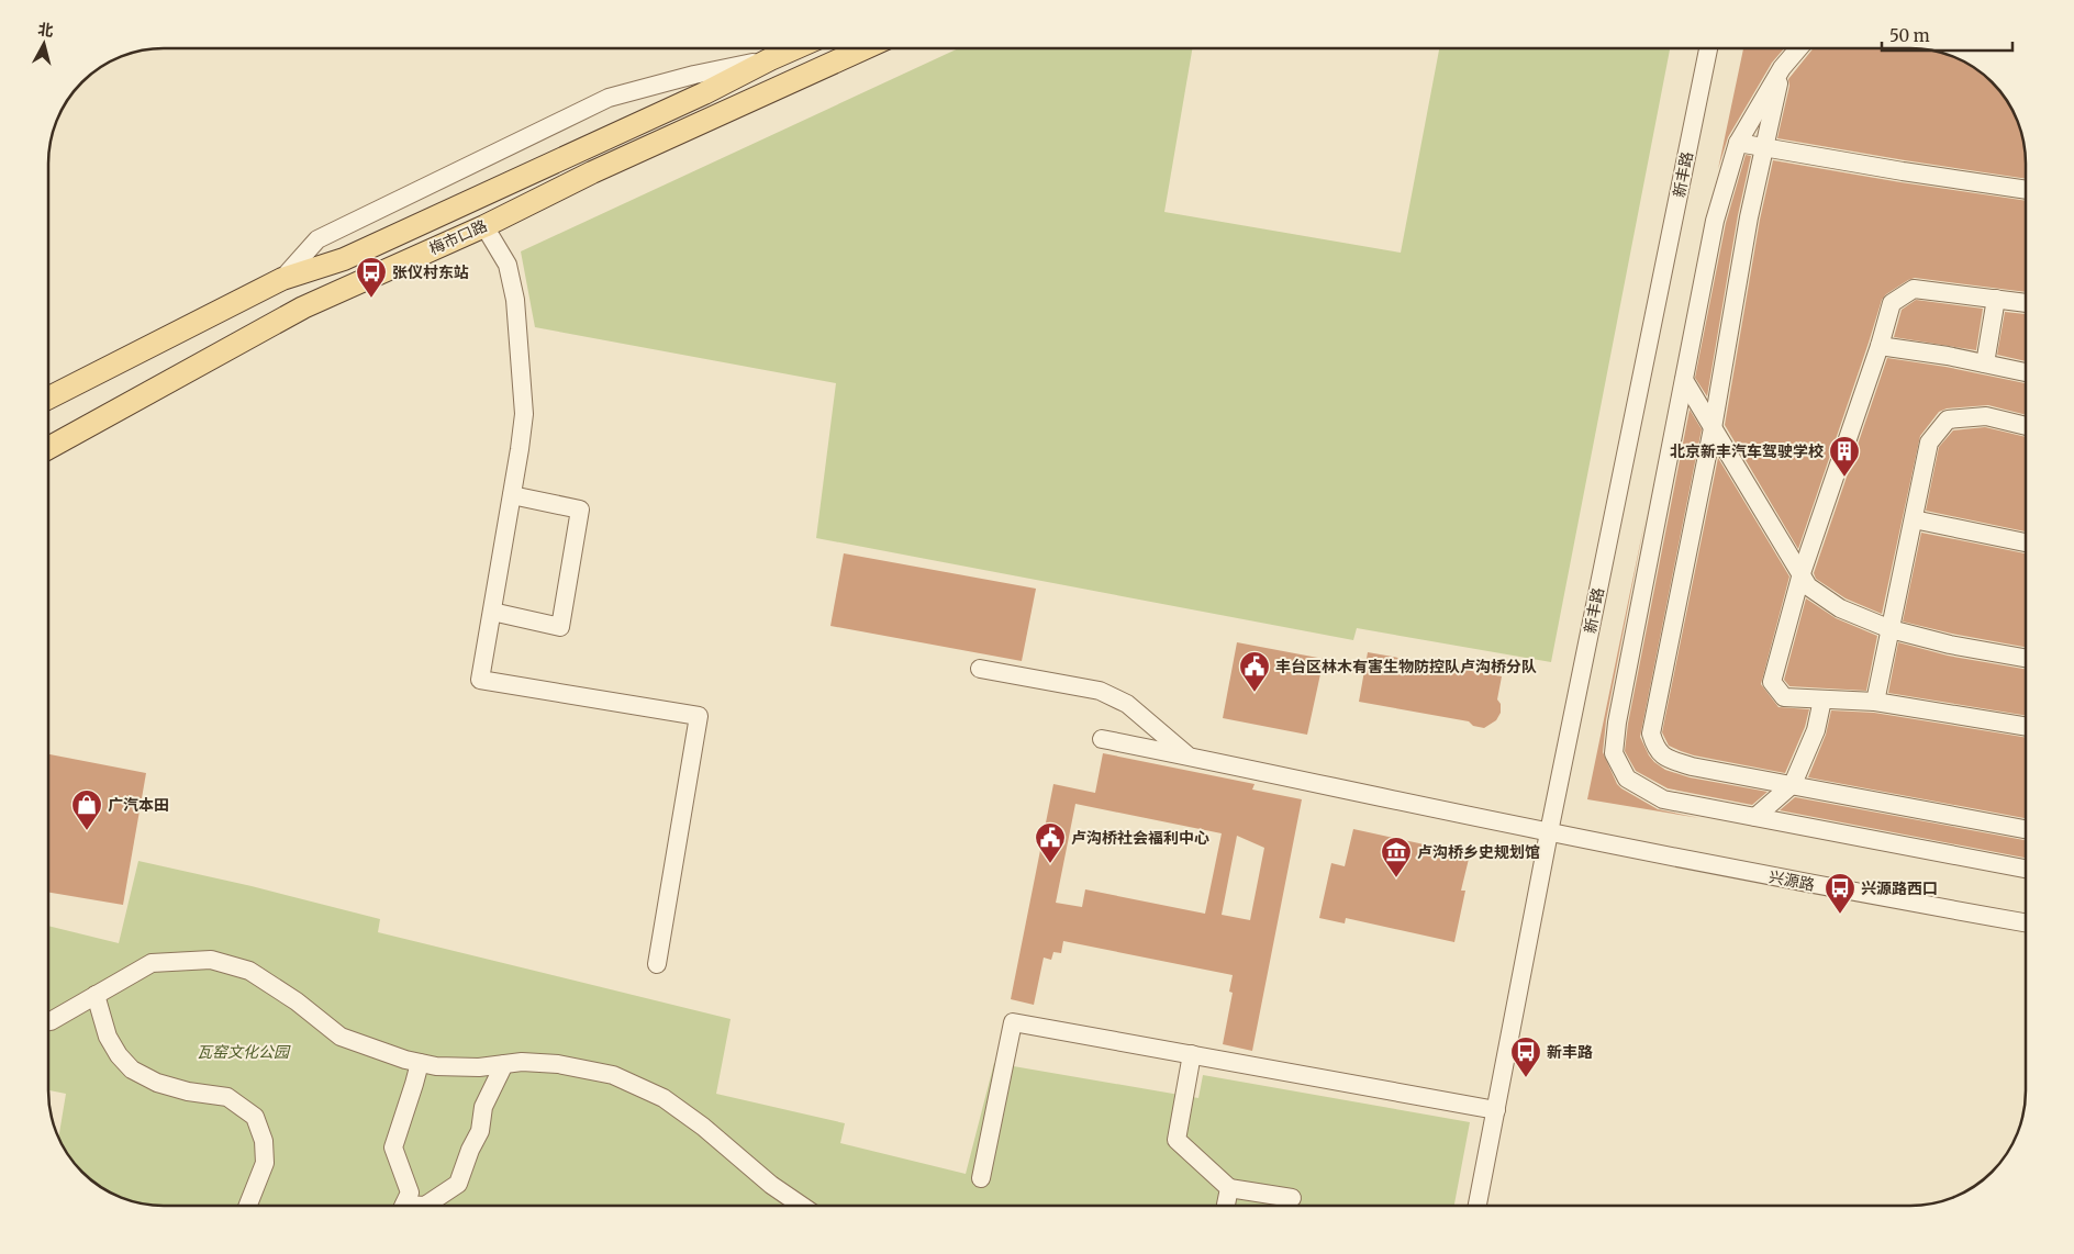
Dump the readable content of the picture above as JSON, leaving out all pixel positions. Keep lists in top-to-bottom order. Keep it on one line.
{"streets":{"main road":["梅市口路"],"street":["新丰路","兴源路"]},"crossings":[["新丰路","兴源路"]],"parks":["瓦窑文化公园"],"places":{"bus stop":["张仪村东站","兴源路西口","新丰路"],"building":["北京新丰汽车驾驶学校"],"public building":["丰台区林木有害生物防控队卢沟桥分队","卢沟桥社会福利中心"],"shop":["广汽本田"],"museum":["卢沟桥乡史规划馆"]},"scale_bar":"50 m","north":"top"}
